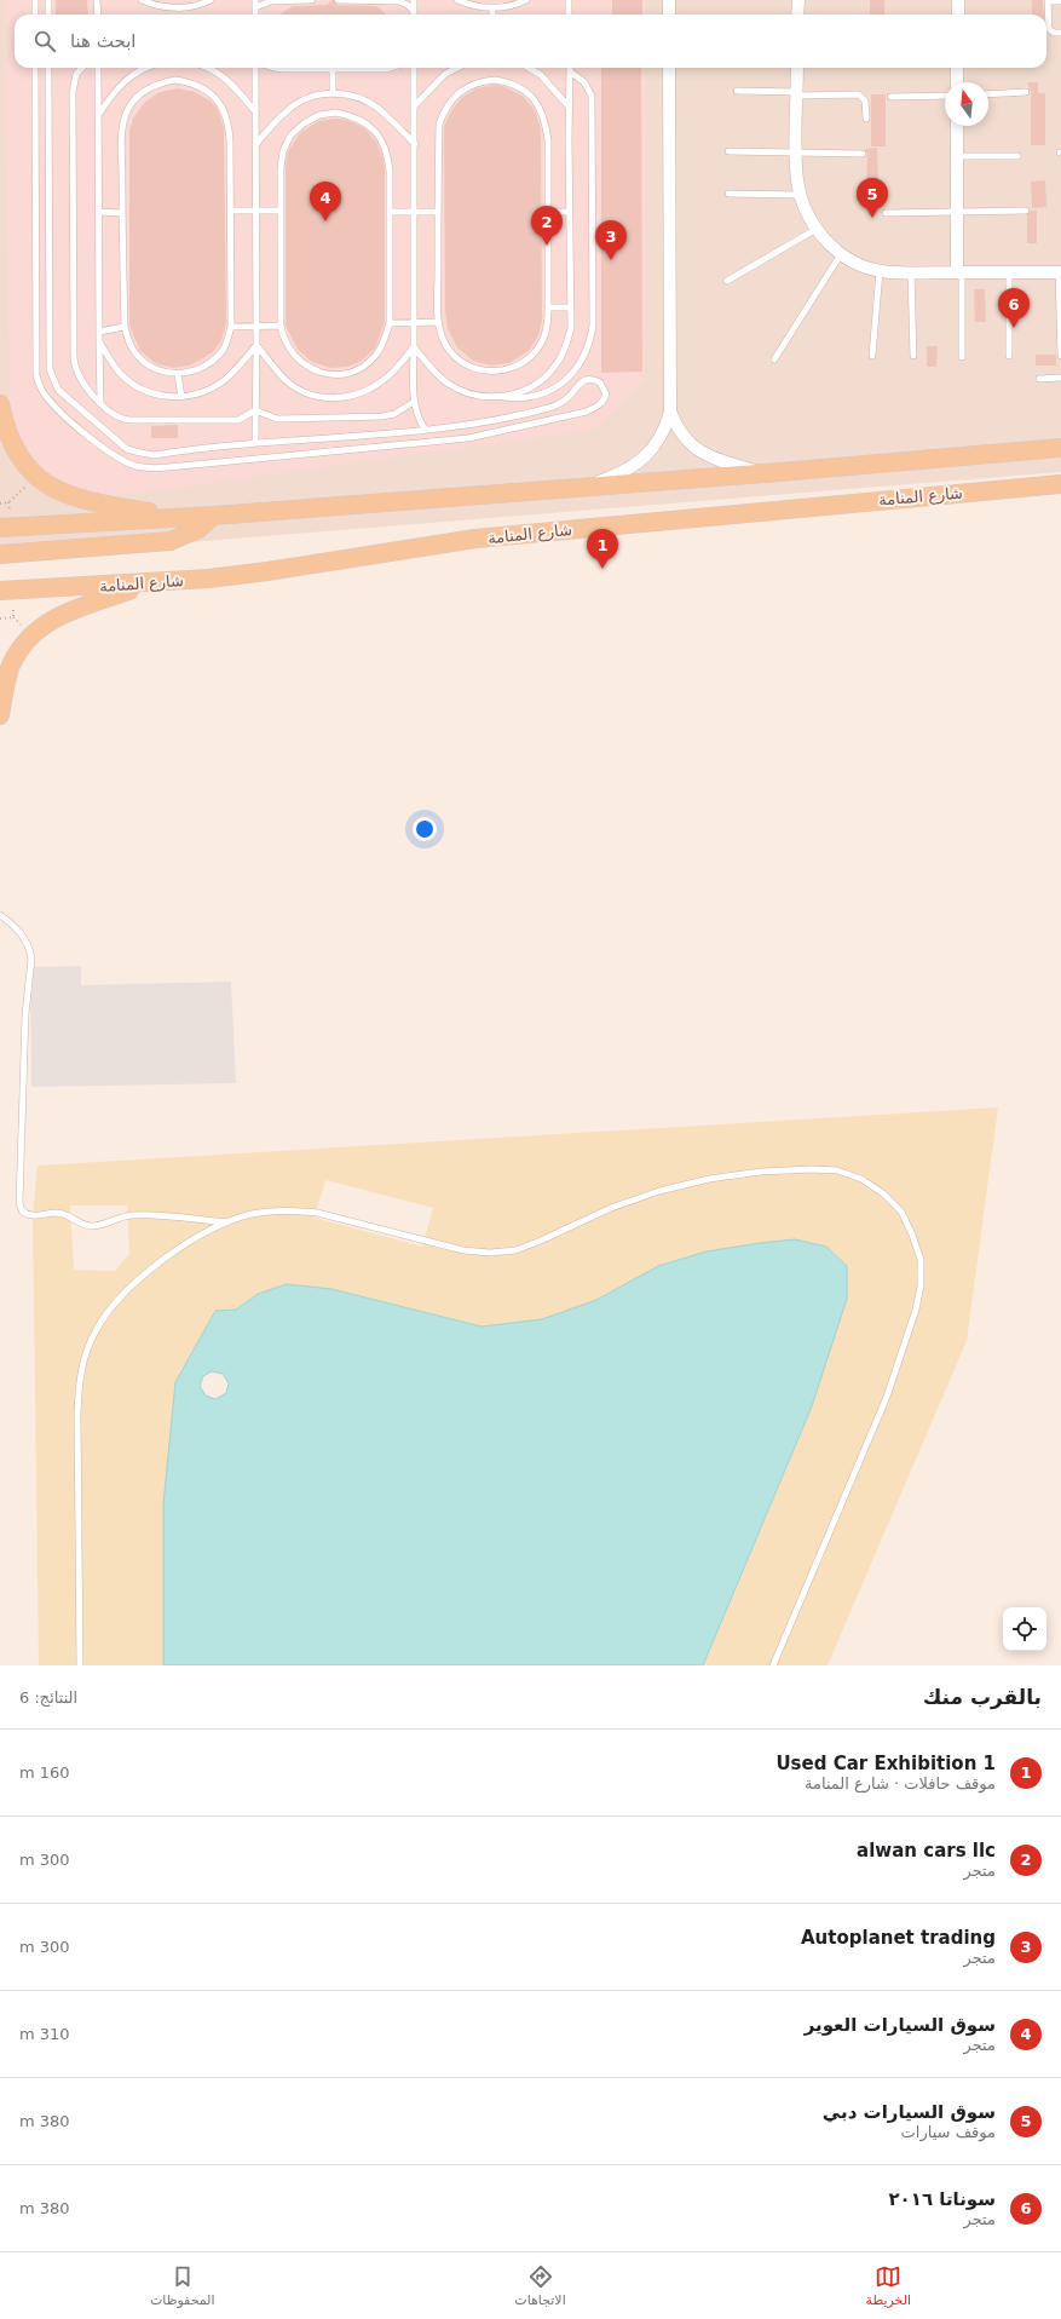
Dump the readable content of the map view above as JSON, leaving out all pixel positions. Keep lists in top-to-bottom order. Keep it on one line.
{"streets":{"main road":["شارع المنامة"]},"north":"top","page":{"search":"ابحث هنا","pins":["5","4","2","3","6","1"],"heading":["بالقرب منك","النتائج: 6"],"list":[{"mark":"1","name":"Used Car Exhibition 1","note":"موقف حافلات · شارع المنامة","value":"160 m"},{"mark":"2","name":"alwan cars llc","note":"متجر","value":"300 m"},{"mark":"3","name":"Autoplanet trading","note":"متجر","value":"300 m"},{"mark":"4","name":"سوق السيارات العوير","note":"متجر","value":"310 m"},{"mark":"5","name":"سوق السيارات دبي","note":"موقف سيارات","value":"380 m"},{"mark":"6","name":"سوناتا ٢٠١٦","note":"متجر","value":"380 m"}],"nav":["الخريطة","الاتجاهات","المحفوظات"]}}
